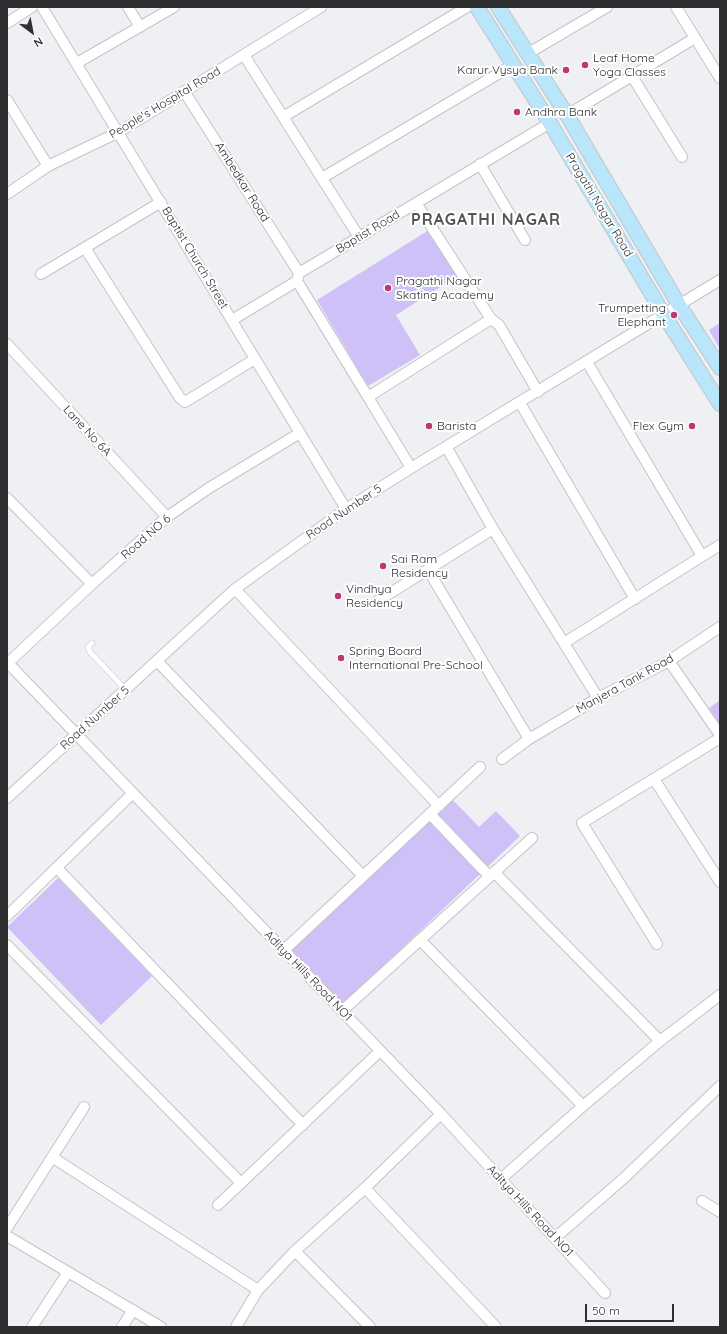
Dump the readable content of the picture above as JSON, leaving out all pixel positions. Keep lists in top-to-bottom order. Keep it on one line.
{"streets":{"main road":["Pragathi Nagar Road"],"street":["People's Hospital Road","Ambedkar Road","Baptist Road","Baptist Church Street","Lane No 6A","Road Number 5","Road NO 6","Manjera Tank Road","Aditya Hills Road NO1"]},"crossings":[["People's Hospital Road","Ambedkar Road"],["People's Hospital Road","Baptist Church Street"],["Ambedkar Road","Baptist Road"],["Ambedkar Road","Road Number 5"],["Pragathi Nagar Road","Baptist Road"],["Pragathi Nagar Road","Road Number 5"],["Baptist Road","Baptist Church Street"],["Baptist Church Street","Road Number 5"],["Baptist Church Street","Road NO 6"],["Lane No 6A","Road NO 6"],["Road Number 5","Aditya Hills Road NO1"],["Road NO 6","Aditya Hills Road NO1"]],"districts":["PRAGATHI NAGAR"],"places":["Leaf Home Yoga Classes","Karur Vysya Bank","Andhra Bank","Pragathi Nagar Skating Academy","Trumpetting Elephant","Barista","Flex Gym","Sai Ram Residency","Vindhya Residency","Spring Board International Pre-School"],"scale_bar":"50 m","north":"bottom right"}
